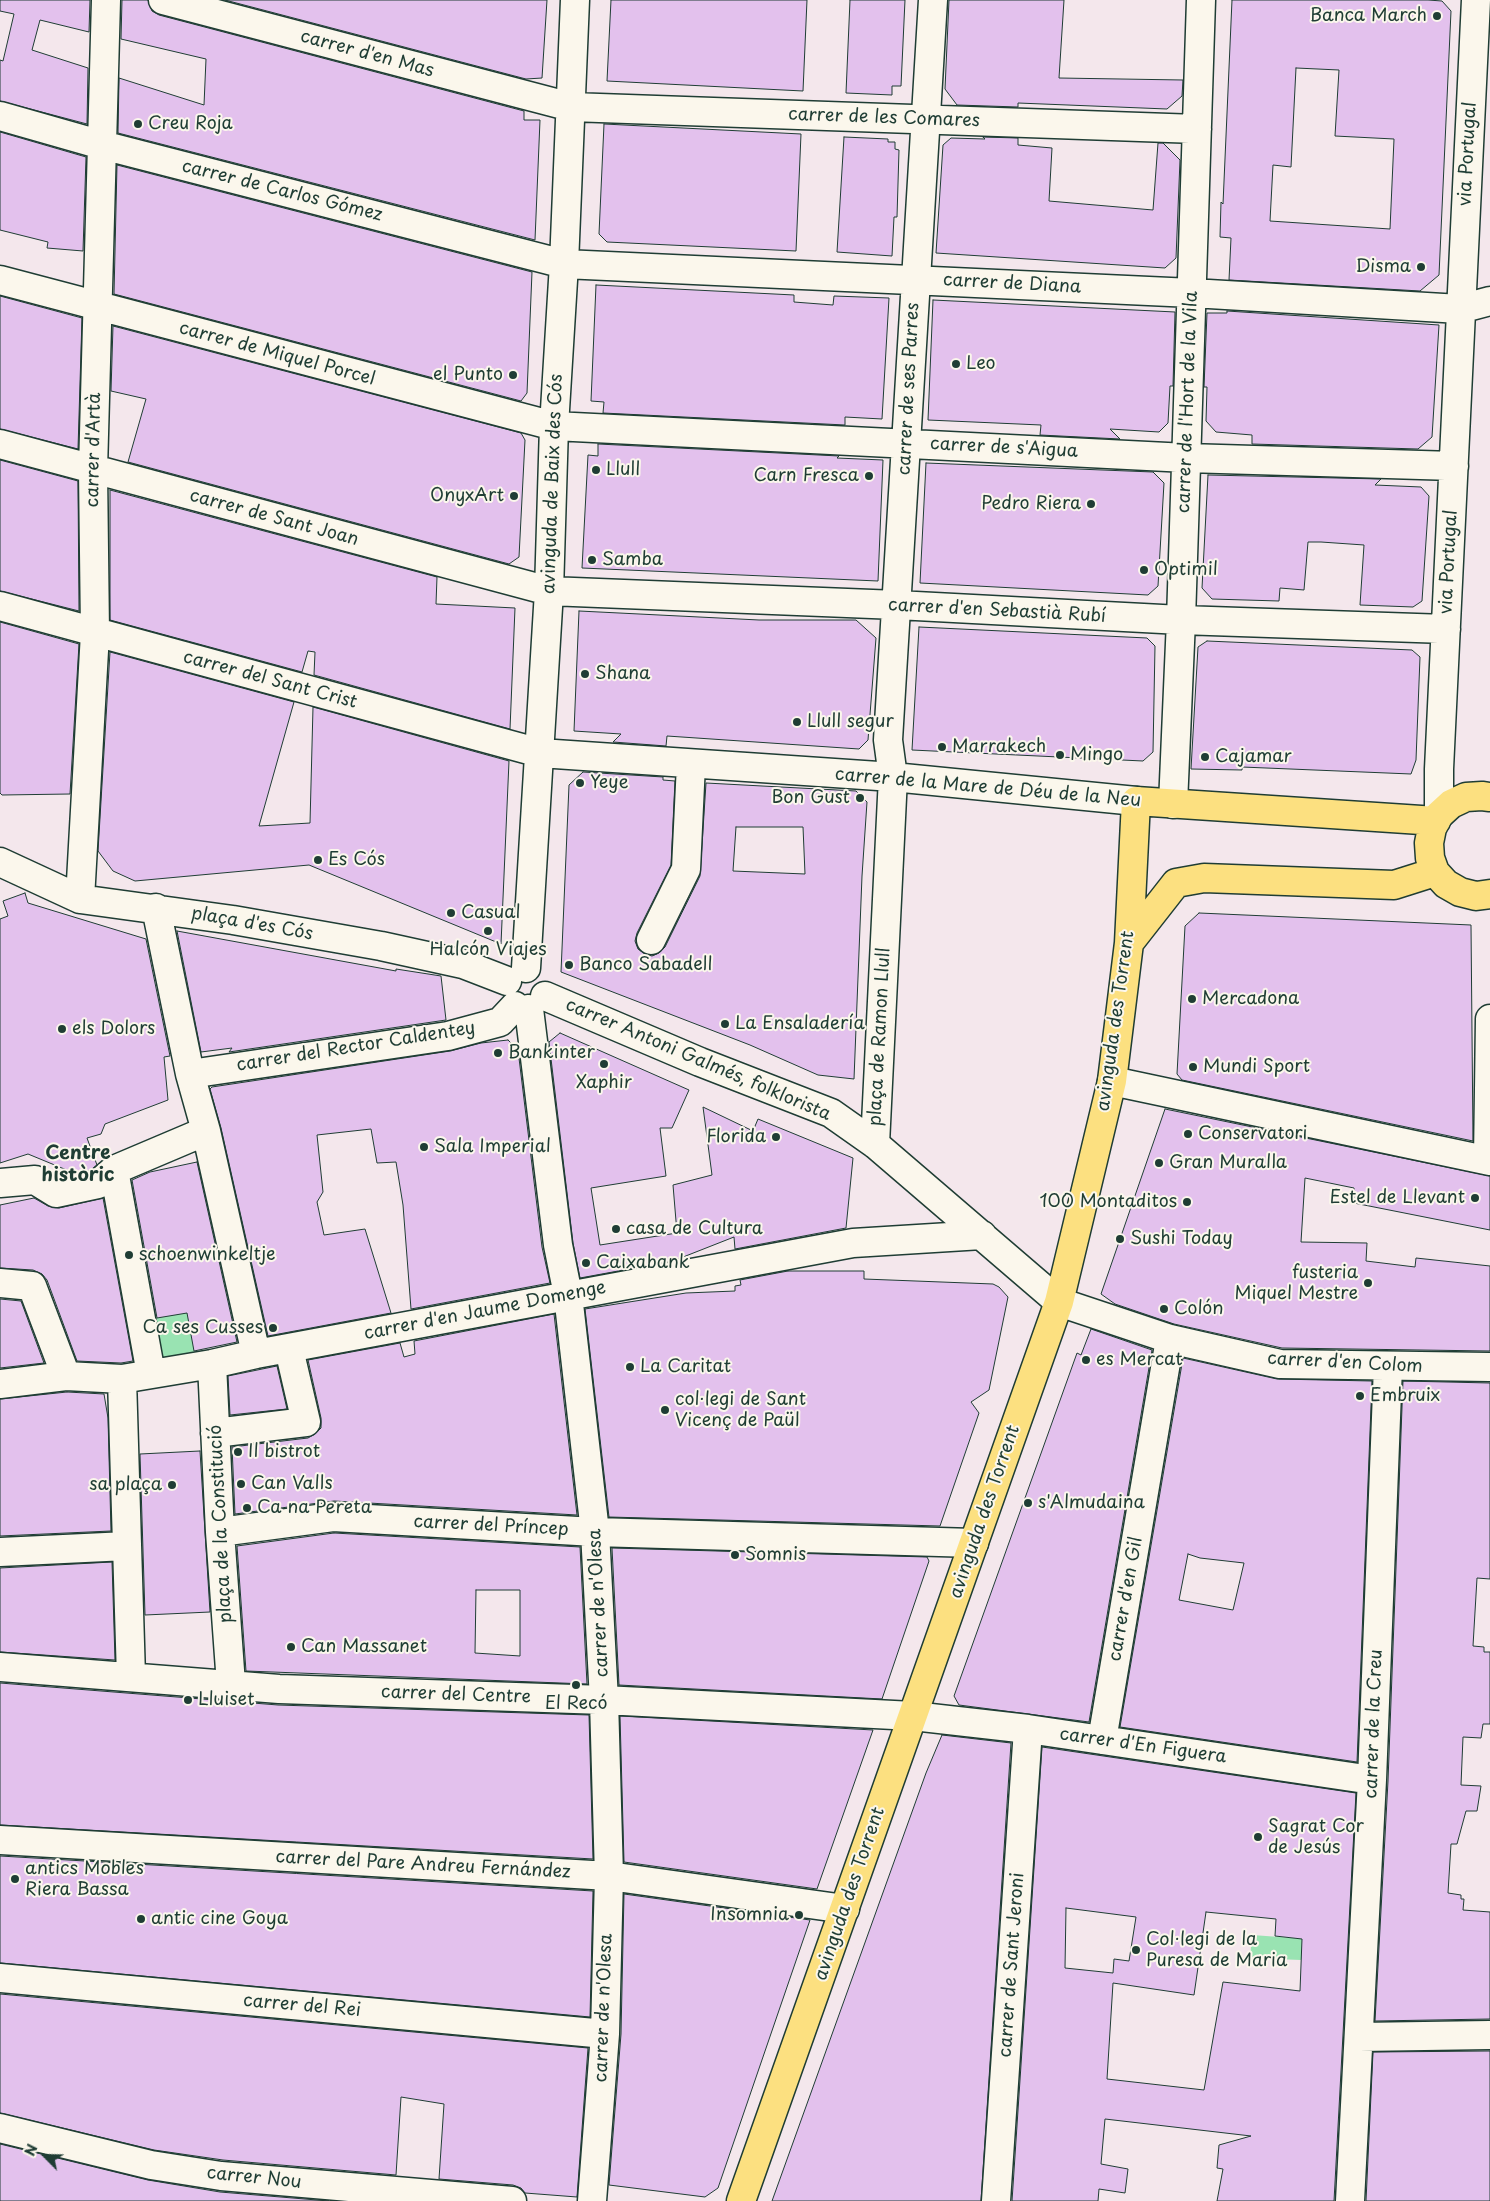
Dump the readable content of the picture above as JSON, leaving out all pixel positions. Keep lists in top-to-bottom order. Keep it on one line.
{"streets":{"main road":["via Portugal","carrer de la Mare de Déu de la Neu","avinguda des Torrent"],"street":["carrer d'en Mas","carrer de les Comares","carrer de Carlos Gómez","carrer de Diana","carrer de Miquel Porcel","carrer de ses Parres","carrer de l'Hort de la Vila","carrer de s'Aigua","carrer d'Artà","avinguda de Baix des Cós","carrer de Sant Joan","carrer d'en Sebastià Rubí","carrer del Sant Crist","plaça d'es Cós","plaça de Ramon Llull","carrer del Rector Caldentey","carrer Antoni Galmés, folklorista","carrer d'en Jaume Domenge","carrer d'en Colom","plaça de la Constitució","carrer del Príncep","carrer d'en Gil","carrer de n'Olesa","carrer del Centre","carrer de la Creu","carrer d'En Figuera","carrer del Pare Andreu Fernández","carrer de Sant Jeroni","carrer del Rei","carrer Nou"]},"crossings":[["carrer d'en Mas","carrer de les Comares"],["carrer d'en Mas","avinguda de Baix des Cós"],["carrer de les Comares","carrer de ses Parres"],["carrer de les Comares","carrer de l'Hort de la Vila"],["carrer de les Comares","avinguda de Baix des Cós"],["via Portugal","carrer de Diana"],["via Portugal","carrer de s'Aigua"],["via Portugal","carrer d'en Sebastià Rubí"],["via Portugal","carrer de la Mare de Déu de la Neu"],["carrer de Carlos Gómez","carrer de Diana"],["carrer de Carlos Gómez","carrer d'Artà"],["carrer de Carlos Gómez","avinguda de Baix des Cós"],["carrer de Diana","carrer de ses Parres"],["carrer de Diana","carrer de l'Hort de la Vila"],["carrer de Diana","avinguda de Baix des Cós"],["carrer de Miquel Porcel","carrer de s'Aigua"],["carrer de Miquel Porcel","carrer d'Artà"],["carrer de Miquel Porcel","avinguda de Baix des Cós"],["carrer de ses Parres","carrer de s'Aigua"],["carrer de ses Parres","carrer d'en Sebastià Rubí"],["carrer de ses Parres","carrer de la Mare de Déu de la Neu"],["carrer de ses Parres","plaça de Ramon Llull"],["carrer de l'Hort de la Vila","carrer de s'Aigua"],["carrer de l'Hort de la Vila","carrer d'en Sebastià Rubí"],["carrer de l'Hort de la Vila","carrer de la Mare de Déu de la Neu"],["carrer de s'Aigua","avinguda de Baix des Cós"],["carrer d'Artà","carrer de Sant Joan"],["carrer d'Artà","carrer del Sant Crist"],["carrer d'Artà","plaça d'es Cós"],["avinguda de Baix des Cós","carrer de Sant Joan"],["avinguda de Baix des Cós","carrer d'en Sebastià Rubí"],["avinguda de Baix des Cós","carrer del Sant Crist"],["avinguda de Baix des Cós","carrer de la Mare de Déu de la Neu"],["avinguda de Baix des Cós","plaça d'es Cós"],["avinguda de Baix des Cós","carrer del Rector Caldentey"],["avinguda de Baix des Cós","carrer Antoni Galmés, folklorista"],["avinguda de Baix des Cós","carrer de n'Olesa"],["carrer de Sant Joan","carrer d'en Sebastià Rubí"],["carrer del Sant Crist","carrer de la Mare de Déu de la Neu"],["carrer de la Mare de Déu de la Neu","avinguda des Torrent"],["carrer de la Mare de Déu de la Neu","plaça de Ramon Llull"],["plaça d'es Cós","carrer del Rector Caldentey"],["plaça d'es Cós","carrer Antoni Galmés, folklorista"],["plaça d'es Cós","carrer de n'Olesa"],["avinguda des Torrent","plaça de Ramon Llull"],["avinguda des Torrent","carrer d'en Colom"],["avinguda des Torrent","carrer del Príncep"],["avinguda des Torrent","carrer del Centre"],["avinguda des Torrent","carrer d'En Figuera"],["avinguda des Torrent","carrer del Pare Andreu Fernández"],["plaça de Ramon Llull","carrer Antoni Galmés, folklorista"],["plaça de Ramon Llull","carrer d'en Jaume Domenge"],["plaça de Ramon Llull","carrer d'en Colom"],["carrer del Rector Caldentey","carrer Antoni Galmés, folklorista"],["carrer del Rector Caldentey","carrer de n'Olesa"],["carrer Antoni Galmés, folklorista","carrer de n'Olesa"],["carrer d'en Jaume Domenge","plaça de la Constitució"],["carrer d'en Jaume Domenge","carrer de n'Olesa"],["carrer d'en Colom","carrer d'en Gil"],["carrer d'en Colom","carrer de la Creu"],["plaça de la Constitució","carrer del Príncep"],["plaça de la Constitució","carrer del Centre"],["carrer del Príncep","carrer de n'Olesa"],["carrer d'en Gil","carrer d'En Figuera"],["carrer de n'Olesa","carrer del Centre"],["carrer de n'Olesa","carrer del Pare Andreu Fernández"],["carrer de n'Olesa","carrer del Rei"],["carrer del Centre","carrer d'En Figuera"],["carrer de la Creu","carrer d'En Figuera"],["carrer d'En Figuera","carrer de Sant Jeroni"]],"districts":["Centre històric"],"places":["Banca March","Creu Roja","Disma","Leo","el Punto","Llull","Carn Fresca","OnyxArt","Pedro Riera","Samba","Optimil","Shana","Llull segur","Marrakech","Mingo","Cajamar","Yeye","Bon Gust","Es Cós","Casual","Halcón Viajes","Banco Sabadell","Mercadona","La Ensaladería","els Dolors","Bankinter","Xaphir","Mundi Sport","Conservatori","Florida","Sala Imperial","Gran Muralla","Estel de Llevant","100 Montaditos","casa de Cultura","Sushi Today","schoenwinkeltje","Caixabank","fusteria Miquel Mestre","Colón","Ca ses Cusses","es Mercat","La Caritat","Embruix","col·legi de Sant Vicenç de Paül","Il bistrot","Can Valls","sa plaça","s'Almudaina","Ca na Pereta","Somnis","Can Massanet","El Recó","Lluiset","Sagrat Cor de Jesús","antics Mobles Riera Bassa","Insomnia","antic cine Goya","Col·legi de la Puresa de Maria"],"north":"top left"}
